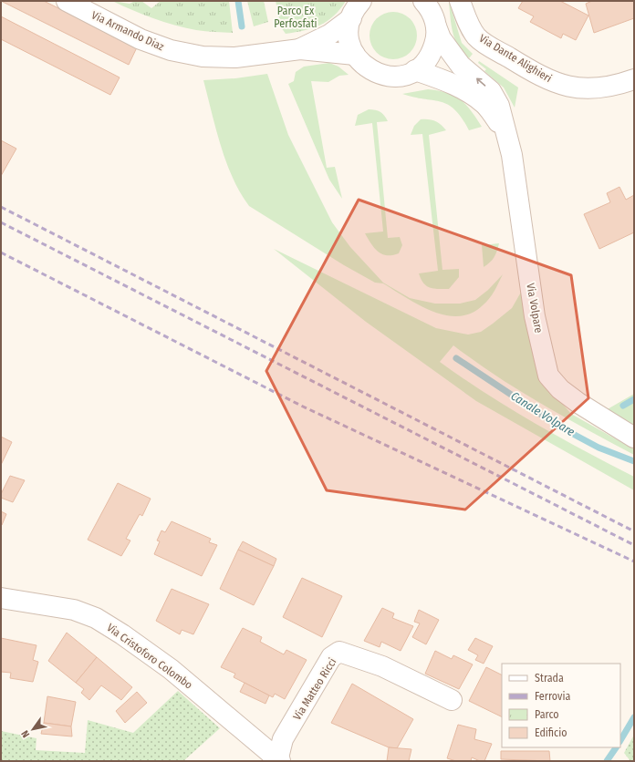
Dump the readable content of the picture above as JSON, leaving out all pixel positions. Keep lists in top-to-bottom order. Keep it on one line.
{"streets":{"street":["Via Armando Diaz","Via Dante Alighieri","Via Volpare","Via Cristoforo Colombo","Via Matteo Ricci"]},"crossings":[["Via Armando Diaz","Via Volpare"],["Via Cristoforo Colombo","Via Matteo Ricci"]],"water":["Canale Volpare"],"parks":["Parco Ex Perfosfati"],"legend":["Strada","Ferrovia","Parco","Edificio"],"north":"bottom left"}
